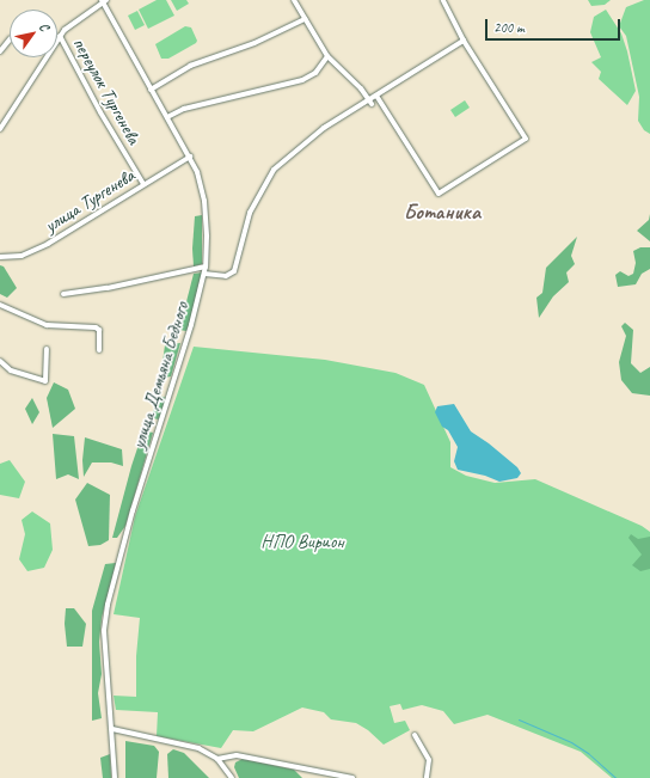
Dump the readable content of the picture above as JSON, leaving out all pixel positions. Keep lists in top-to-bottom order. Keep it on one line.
{"streets":{"street":["переулок Тургенева","улица Тургенева","улица Демьяна Бедного"]},"crossings":[["переулок Тургенева","улица Тургенева"],["улица Тургенева","улица Демьяна Бедного"]],"districts":["Ботаника"],"parks":["НПО Вирион"],"scale_bar":"200 m","north":"top right"}
